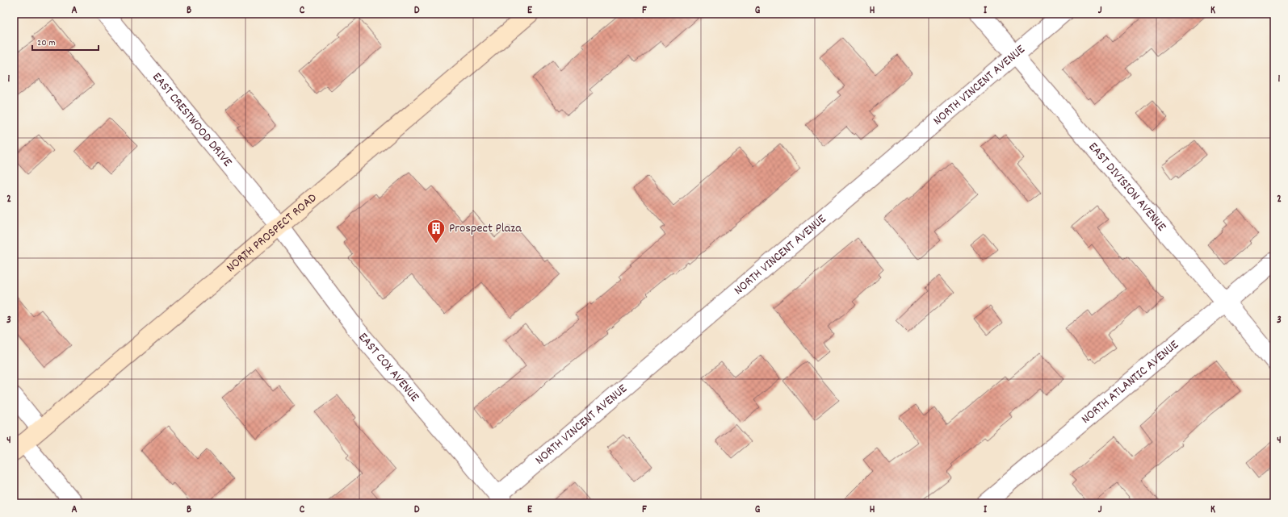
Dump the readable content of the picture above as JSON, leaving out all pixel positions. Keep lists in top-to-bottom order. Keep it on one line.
{"streets":{"main road":["NORTH PROSPECT ROAD"],"street":["NORTH VINCENT AVENUE","EAST CRESTWOOD DRIVE","EAST DIVISION AVENUE","EAST COX AVENUE","NORTH ATLANTIC AVENUE"]},"crossings":[["NORTH VINCENT AVENUE","EAST DIVISION AVENUE"],["NORTH VINCENT AVENUE","EAST COX AVENUE"],["EAST CRESTWOOD DRIVE","NORTH PROSPECT ROAD"],["EAST CRESTWOOD DRIVE","EAST COX AVENUE"],["EAST DIVISION AVENUE","NORTH ATLANTIC AVENUE"],["NORTH PROSPECT ROAD","EAST COX AVENUE"]],"places":{"building":["Prospect Plaza"]},"scale_bar":"20 m","grid":{"columns":["A","B","C","D","E","F","G","H","I","J","K"],"rows":["1","2","3","4"]}}
